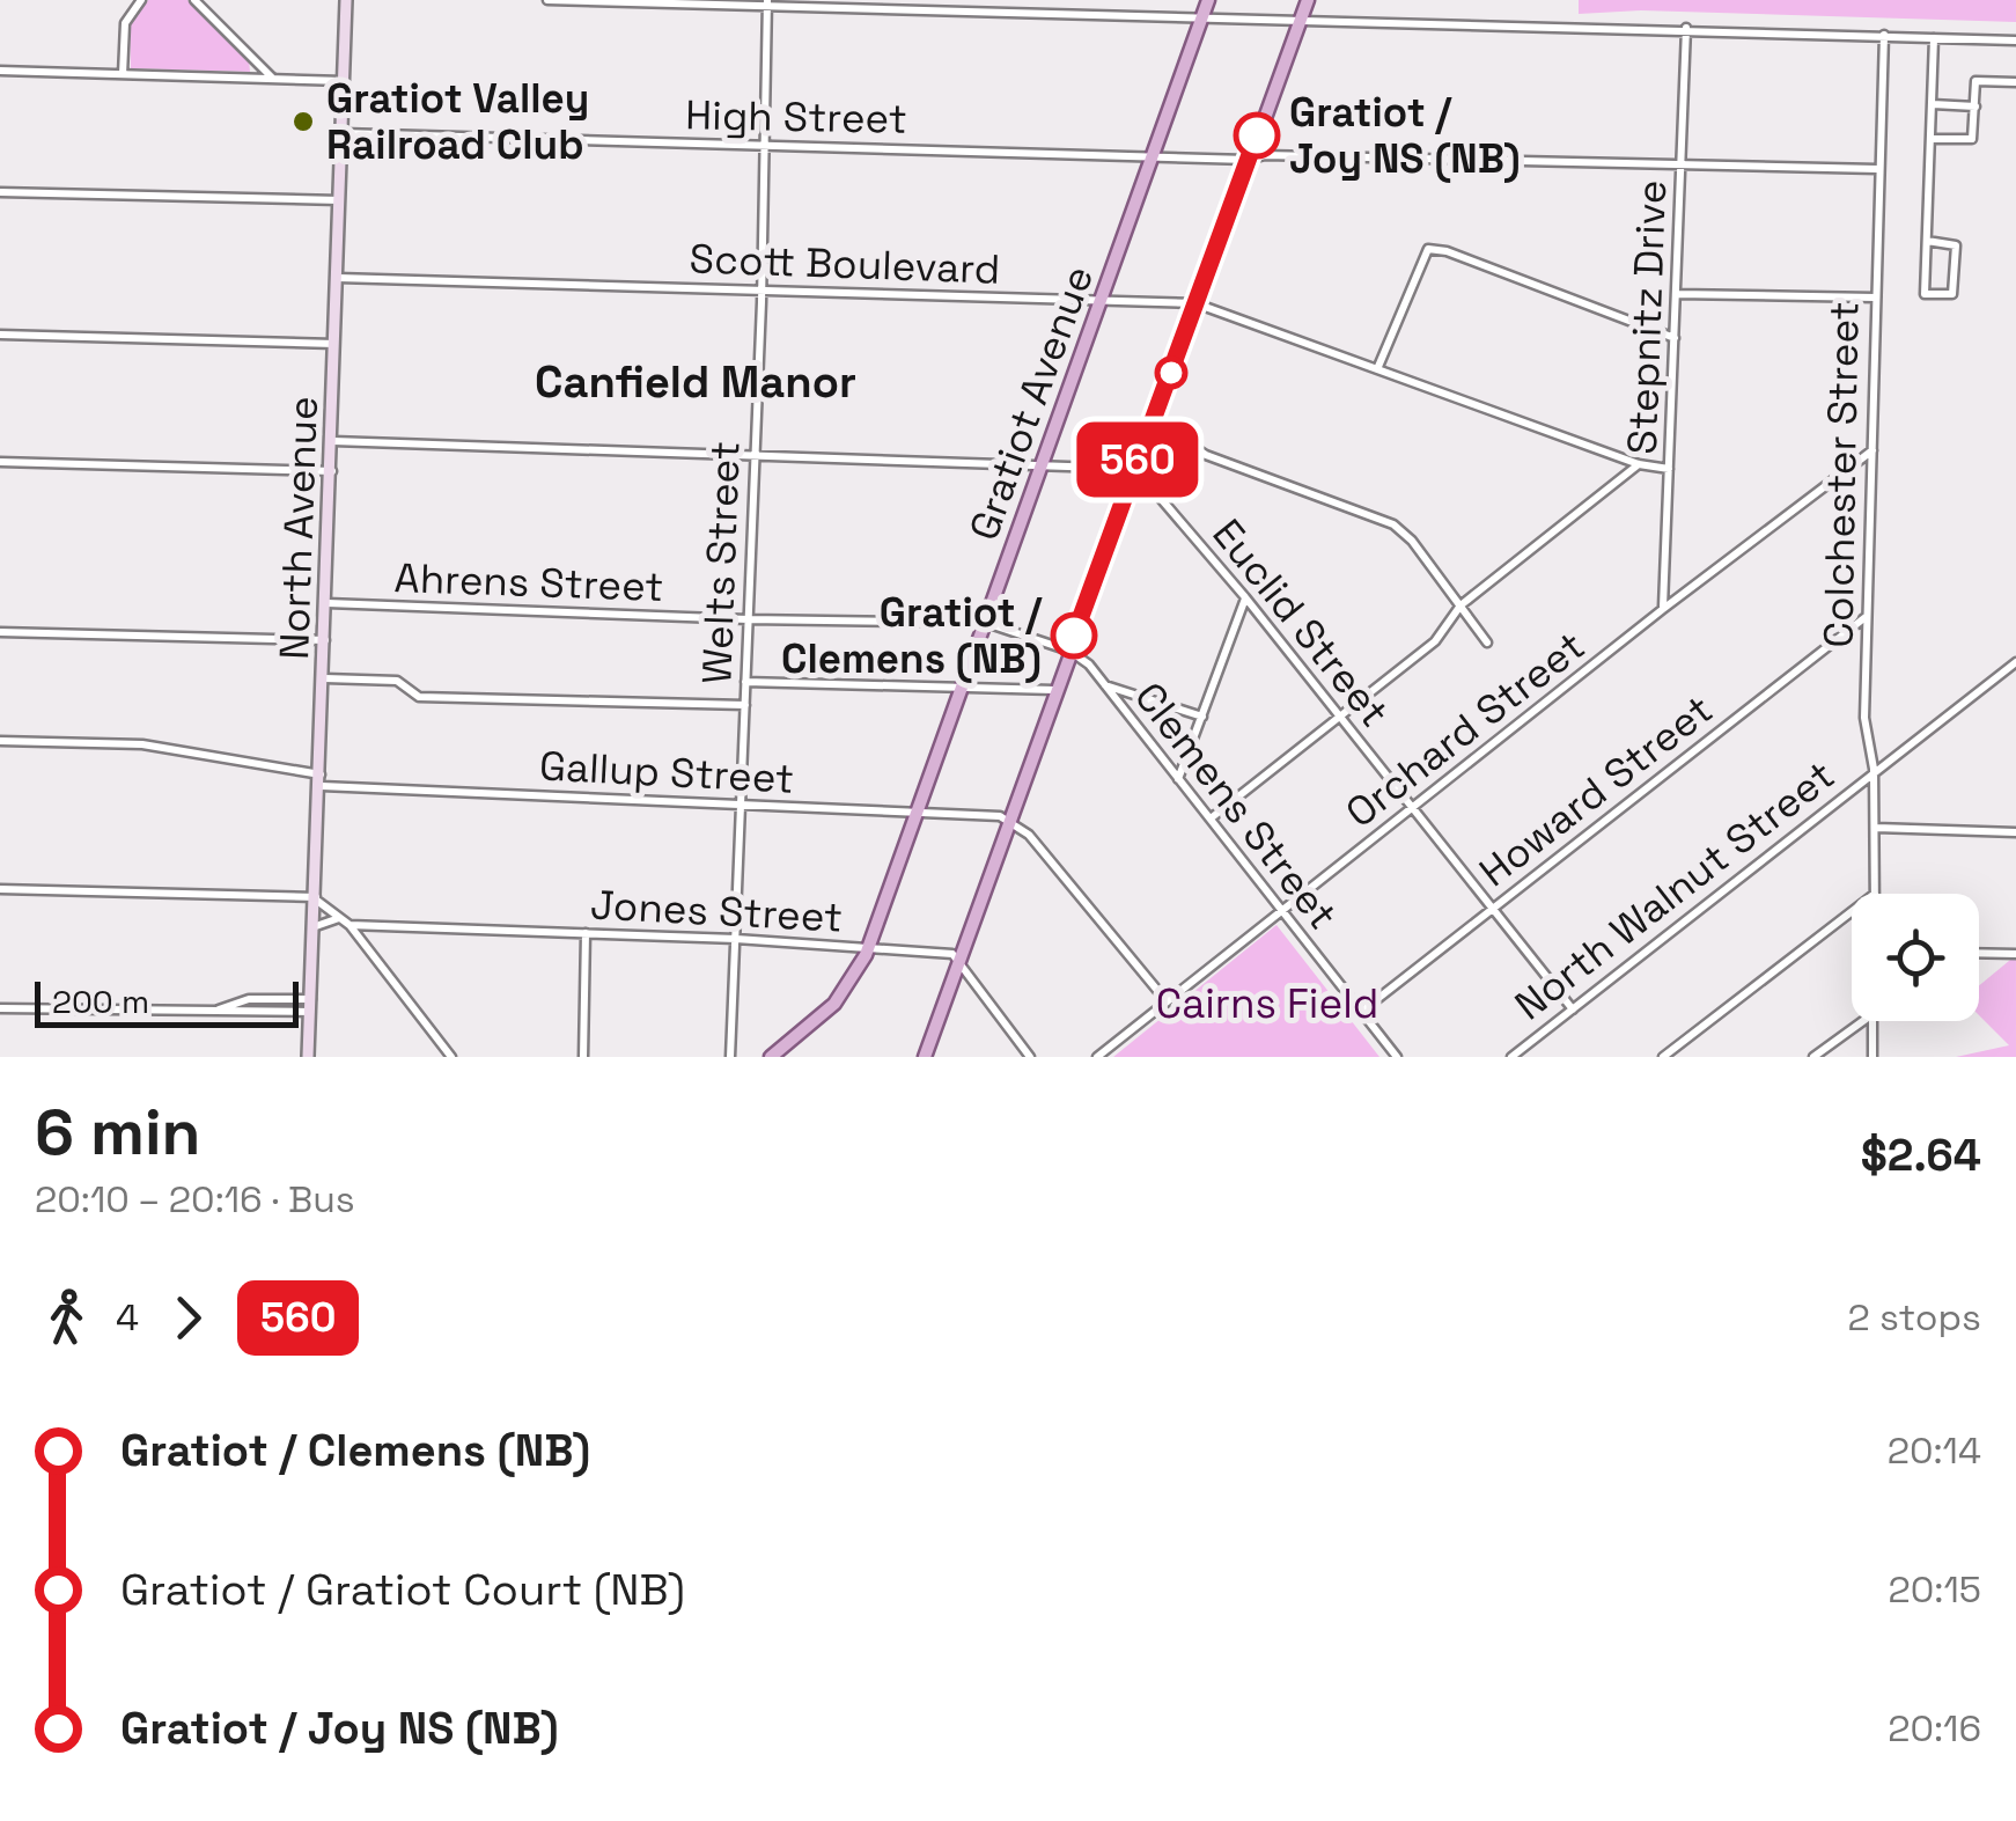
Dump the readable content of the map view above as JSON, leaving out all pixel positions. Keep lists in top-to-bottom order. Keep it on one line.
{"streets":{"main road":["Gratiot Avenue","North Avenue"],"street":["High Street","Scott Boulevard","Stepnitz Drive","Colchester Street","Welts Street","Ahrens Street","Euclid Street","Orchard Street","Gallup Street","Howard Street","Clemens Street","North Walnut Street","Jones Street"]},"crossings":[["High Street","Stepnitz Drive"],["High Street","Gratiot Avenue"],["High Street","Colchester Street"],["High Street","North Avenue"],["High Street","Welts Street"],["Scott Boulevard","Stepnitz Drive"],["Scott Boulevard","Gratiot Avenue"],["Scott Boulevard","North Avenue"],["Scott Boulevard","Welts Street"],["Stepnitz Drive","Orchard Street"],["Gratiot Avenue","Ahrens Street"],["Gratiot Avenue","Gallup Street"],["Gratiot Avenue","Jones Street"],["Colchester Street","Orchard Street"],["Colchester Street","Howard Street"],["Colchester Street","North Walnut Street"],["North Avenue","Ahrens Street"],["North Avenue","Gallup Street"],["Welts Street","Ahrens Street"],["Welts Street","Gallup Street"],["Welts Street","Jones Street"],["Ahrens Street","Clemens Street"],["Euclid Street","Orchard Street"],["Euclid Street","Howard Street"],["Euclid Street","North Walnut Street"],["Orchard Street","Clemens Street"],["Howard Street","Clemens Street"]],"districts":["Canfield Manor"],"parks":["Cairns Field"],"places":["Gratiot Valley Railroad Club","Gratiot / Joy NS (NB)","Gratiot / Clemens (NB)"],"lines":["bus line 560"],"scale_bar":"200 m","page":{"on_map":"560","scale":"200 m","heading":["6 min","20:10 – 20:16 · Bus","$2.64"],"legs":["4","560","2 stops"],"list":[{"name":"Gratiot / Clemens (NB)","value":"20:14"},{"name":"Gratiot / Gratiot Court (NB)","value":"20:15"},{"name":"Gratiot / Joy NS (NB)","value":"20:16"}]}}
